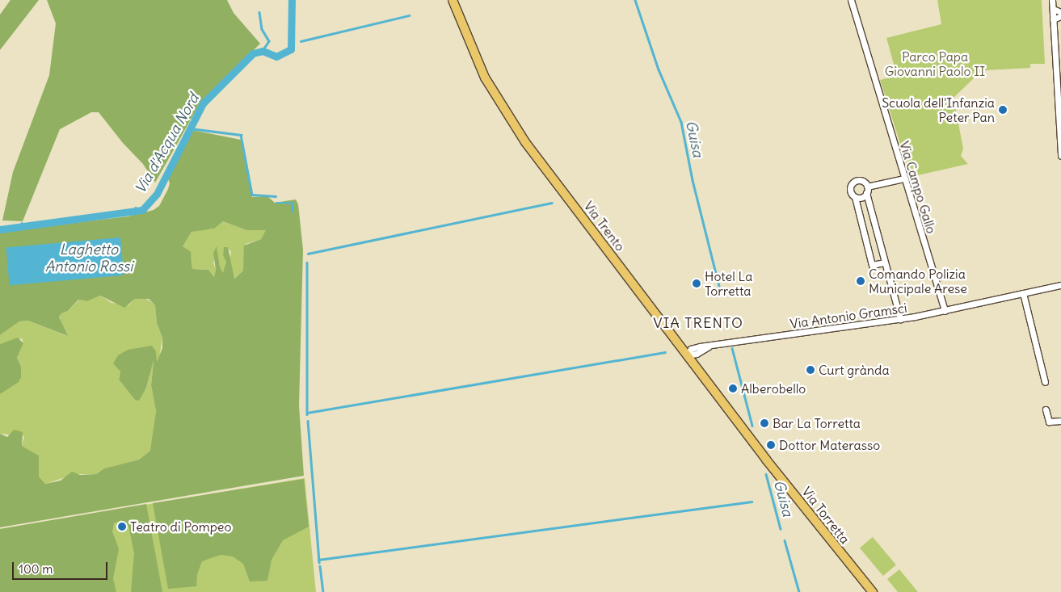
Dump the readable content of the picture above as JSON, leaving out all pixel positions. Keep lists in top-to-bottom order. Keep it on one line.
{"streets":{"main road":["Via Trento","Via Torretta"],"street":["Via Campo Gallo","Via Antonio Gramsci"]},"crossings":[["Via Campo Gallo","Via Antonio Gramsci"],["Via Trento","Via Antonio Gramsci"],["Via Trento","Via Torretta"]],"districts":["VIA TRENTO"],"water":["Guisa","Via d'Acqua Nord","Laghetto Antonio Rossi"],"parks":["Parco Papa Giovanni Paolo II"],"places":["Scuola dell'Infanzia Peter Pan","Comando Polizia Municipale Arese","Hotel La Torretta","Curt grànda","Alberobello","Bar La Torretta","Dottor Materasso","Teatro di Pompeo"],"scale_bar":"100 m"}
